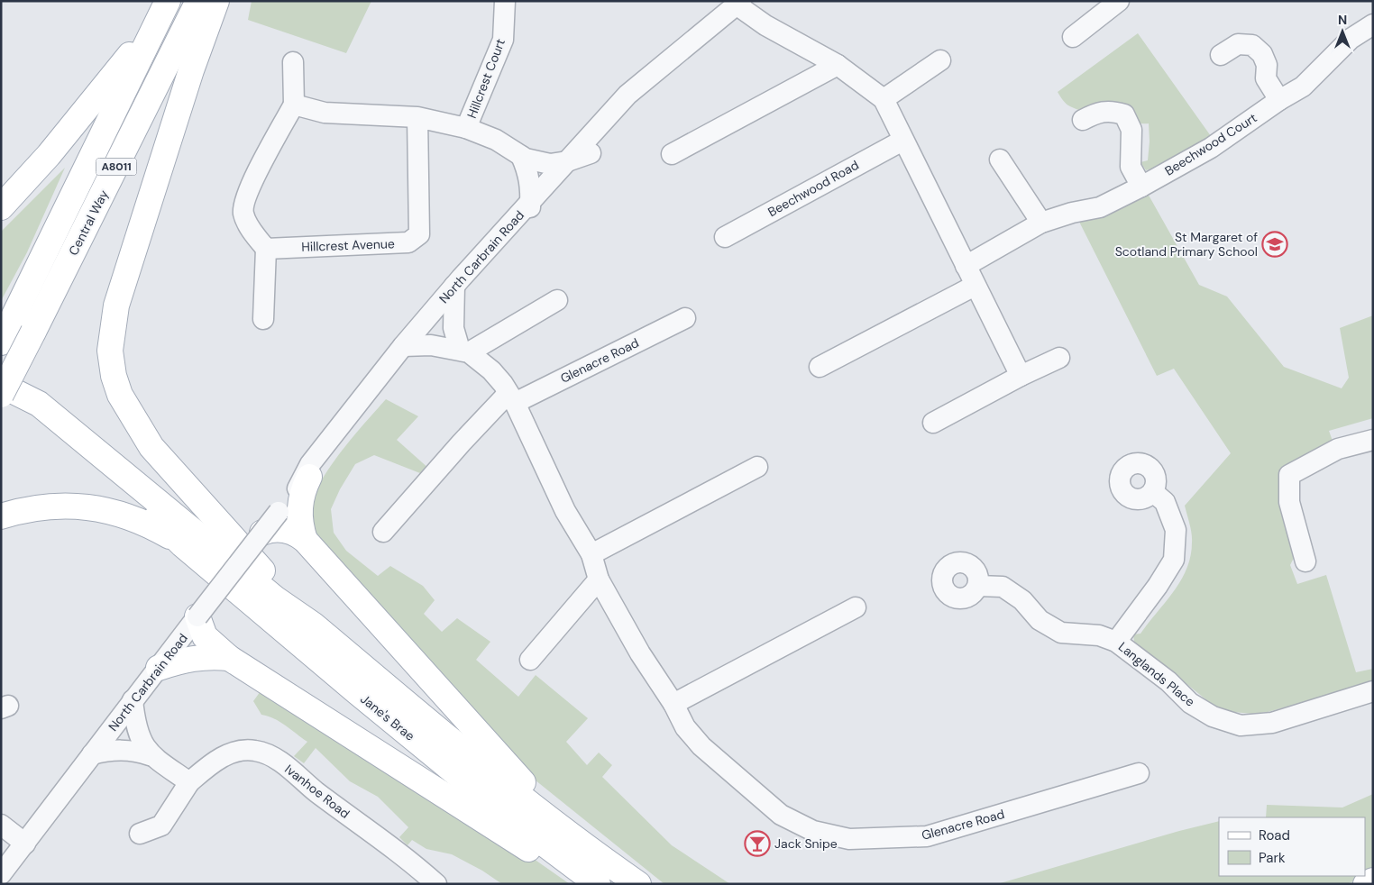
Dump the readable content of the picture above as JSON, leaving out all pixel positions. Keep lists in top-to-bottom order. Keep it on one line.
{"streets":{"main road":["A8011","Central Way","Jane's Brae"],"street":["Hillcrest Court","Beechwood Court","Beechwood Road","Hillcrest Avenue","North Carbrain Road","Glenacre Road","Langlands Place","Ivanhoe Road"]},"places":{"school or university":["St Margaret of Scotland Primary School"],"bar":["Jack Snipe"]},"legend":["Road","Park"],"north":"top"}
